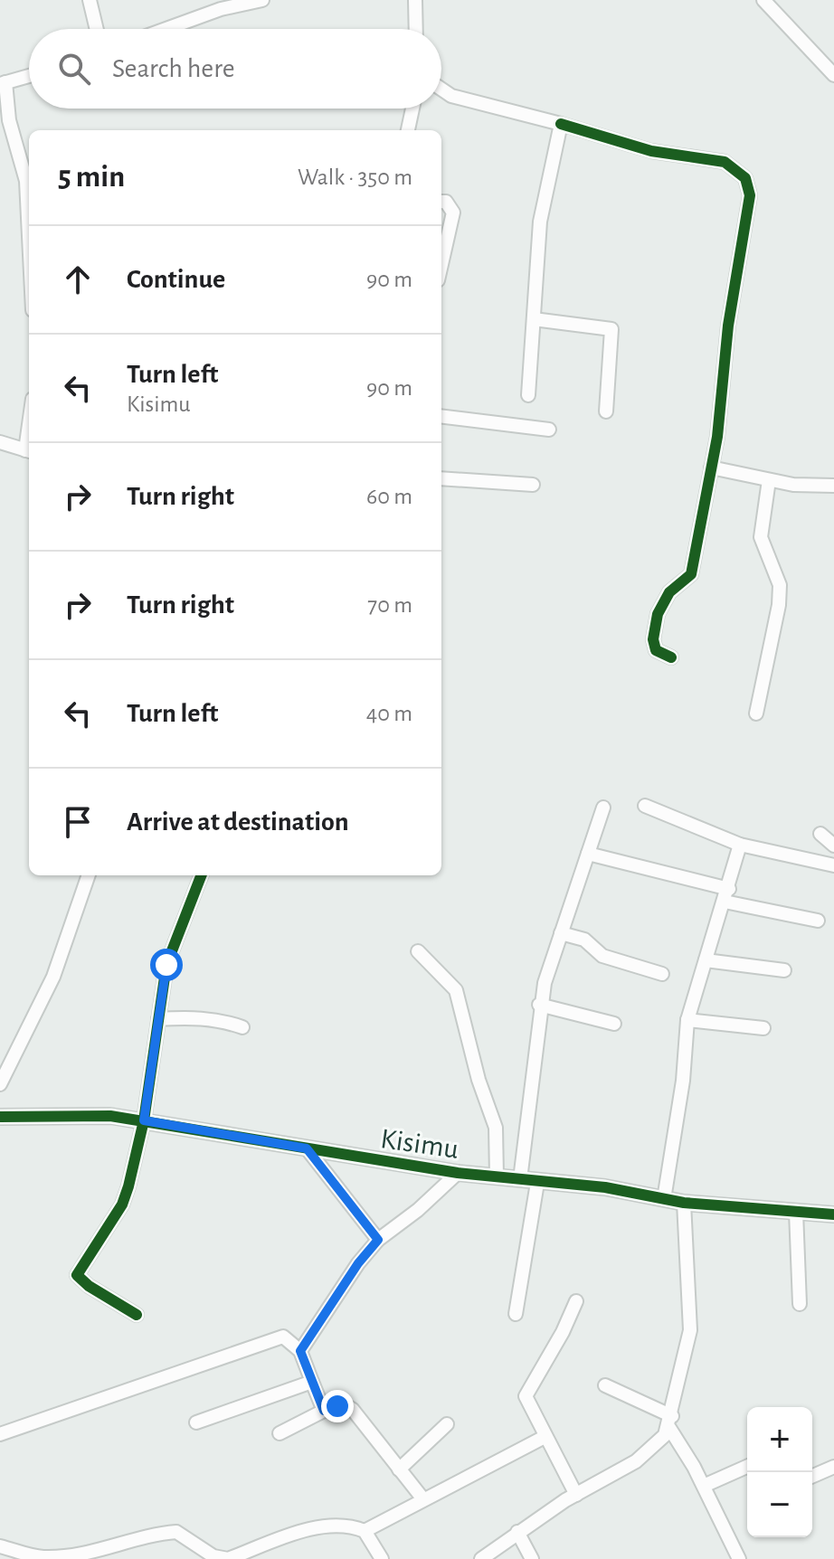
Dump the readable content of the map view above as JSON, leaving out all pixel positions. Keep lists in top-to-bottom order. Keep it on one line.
{"streets":{"street":["Kisimu"]},"page":{"search":"Search here","heading":["5 min","Walk · 350 m"],"list":[["Continue","90 m"],["Turn left","Kisimu","90 m"],["Turn right","60 m"],["Turn right","70 m"],["Turn left","40 m"],"Arrive at destination"],"map_buttons":["+","−"]}}
